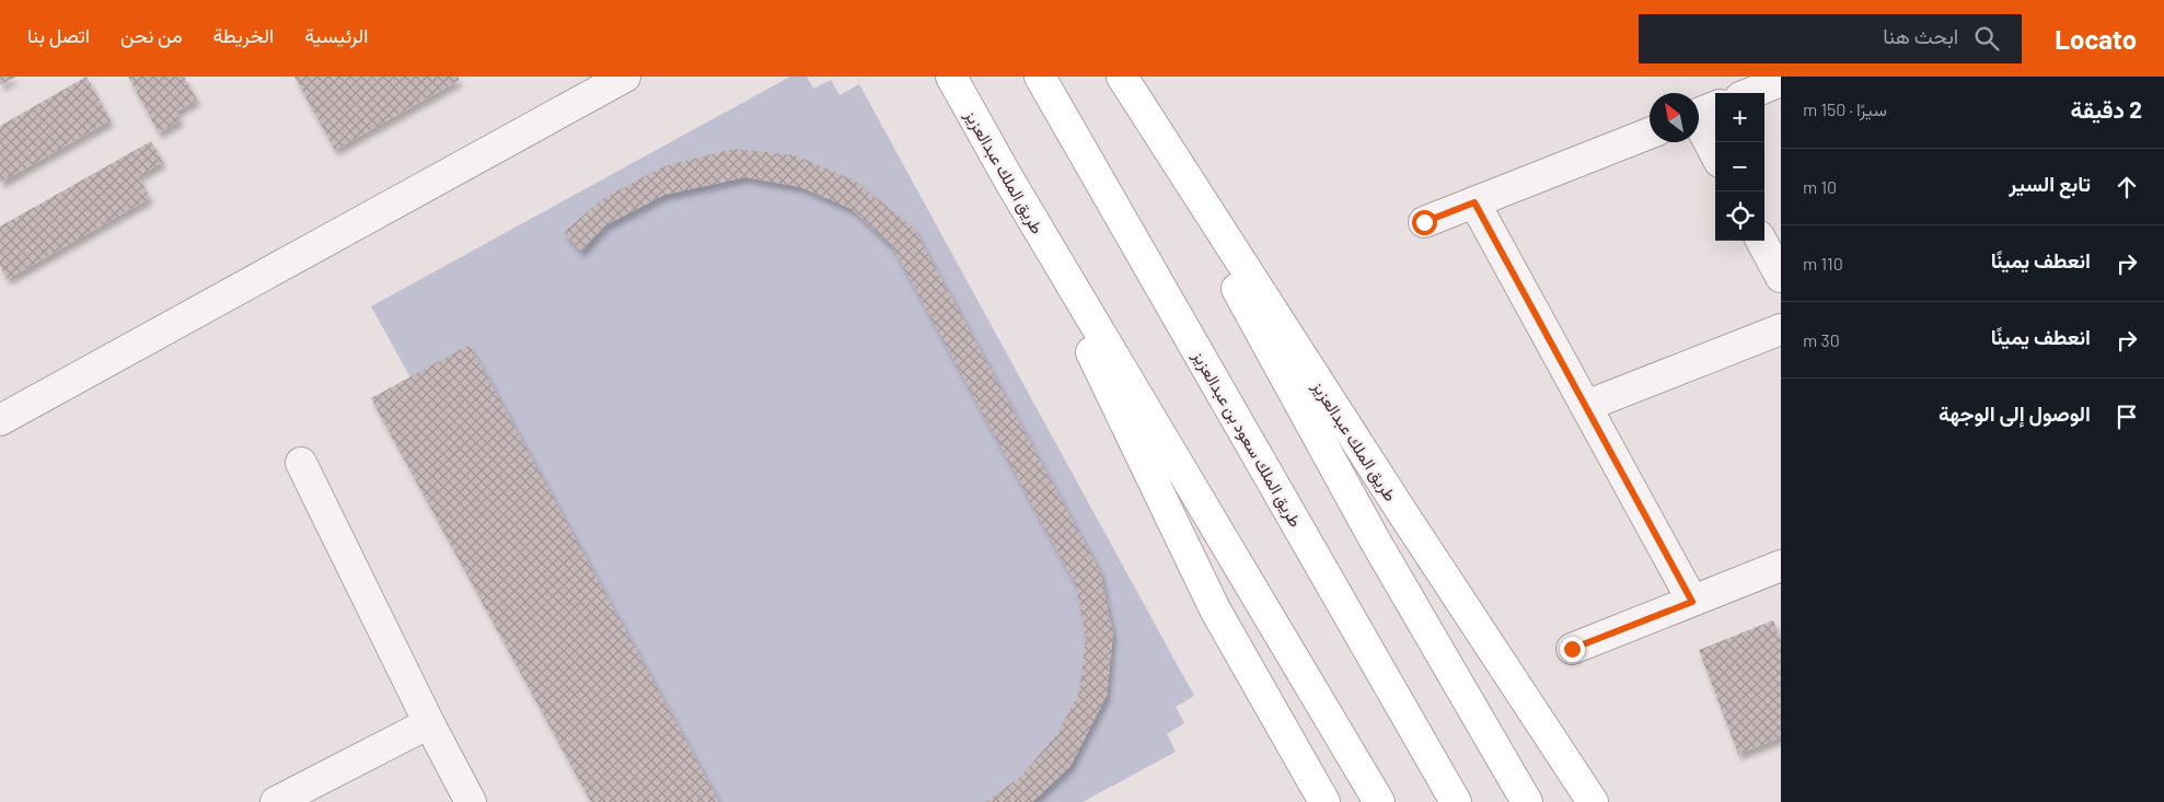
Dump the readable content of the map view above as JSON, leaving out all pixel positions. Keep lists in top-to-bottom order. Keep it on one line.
{"streets":{"main road":["طريق الملك عبدالعزيز","طريق الملك سعود بن عبدالعزيز"]},"north":"top left","page":{"header":"Locato","search":"ابحث هنا","nav":["الرئيسية","الخريطة","من نحن","اتصل بنا"],"heading":["2 دقيقة","سيرًا · 150 m"],"map_buttons":["+","−"],"list":[["تابع السير","10 m"],["انعطف يمينًا","110 m"],["انعطف يمينًا","30 m"],"الوصول إلى الوجهة"]}}
